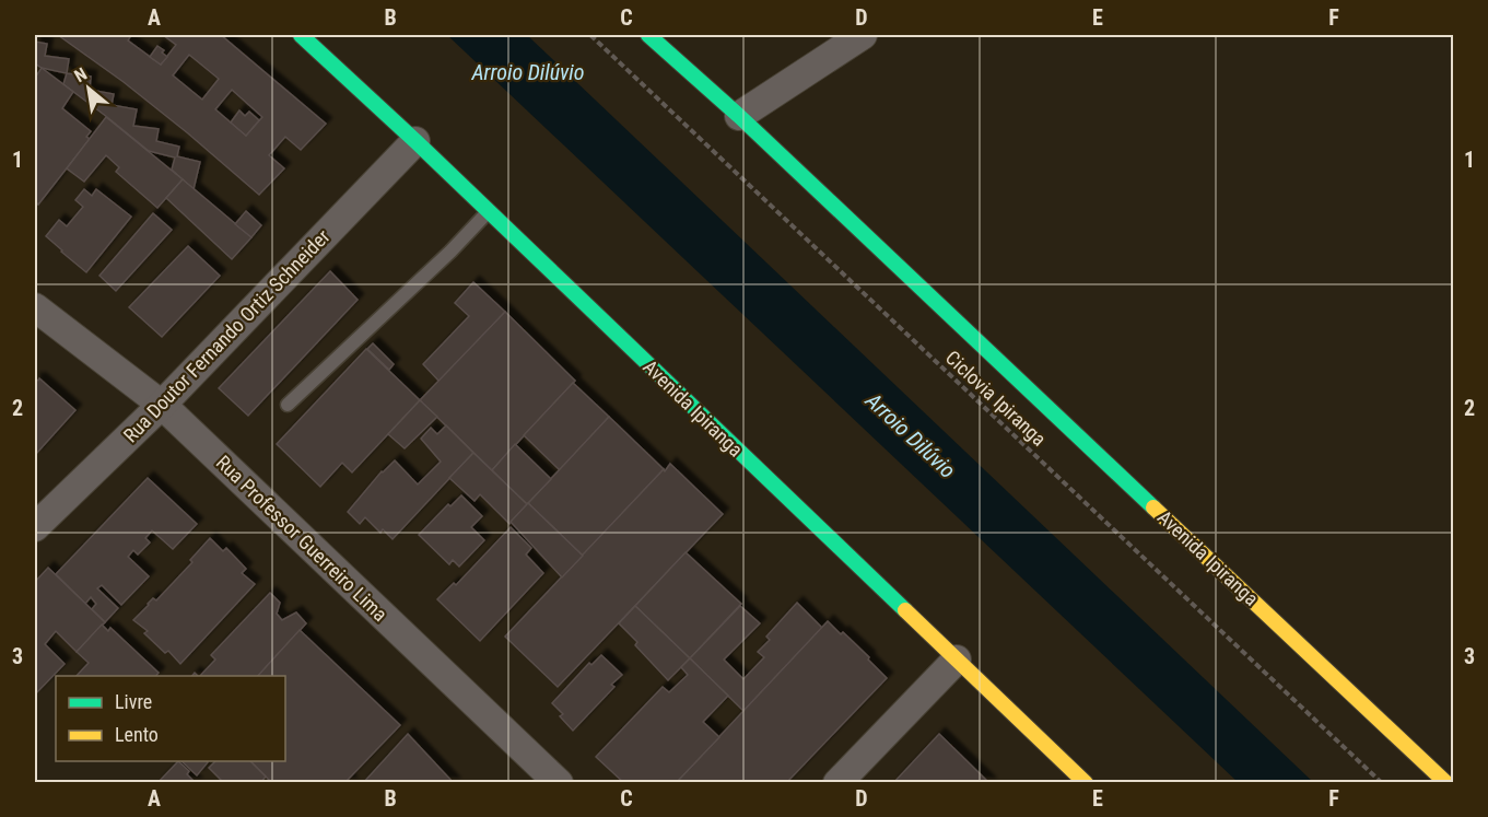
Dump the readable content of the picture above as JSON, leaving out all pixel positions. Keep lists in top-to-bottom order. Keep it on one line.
{"streets":{"main road":["Avenida Ipiranga"],"street":["Rua Doutor Fernando Ortiz Schneider","Rua Professor Guerreiro Lima"],"path":["Ciclovia Ipiranga"]},"crossings":[["Rua Doutor Fernando Ortiz Schneider","Avenida Ipiranga"],["Rua Doutor Fernando Ortiz Schneider","Rua Professor Guerreiro Lima"]],"water":["Arroio Dilúvio"],"legend":["Livre","Lento"],"north":"top left","grid":{"columns":["A","B","C","D","E","F"],"rows":["1","2","3"]}}
